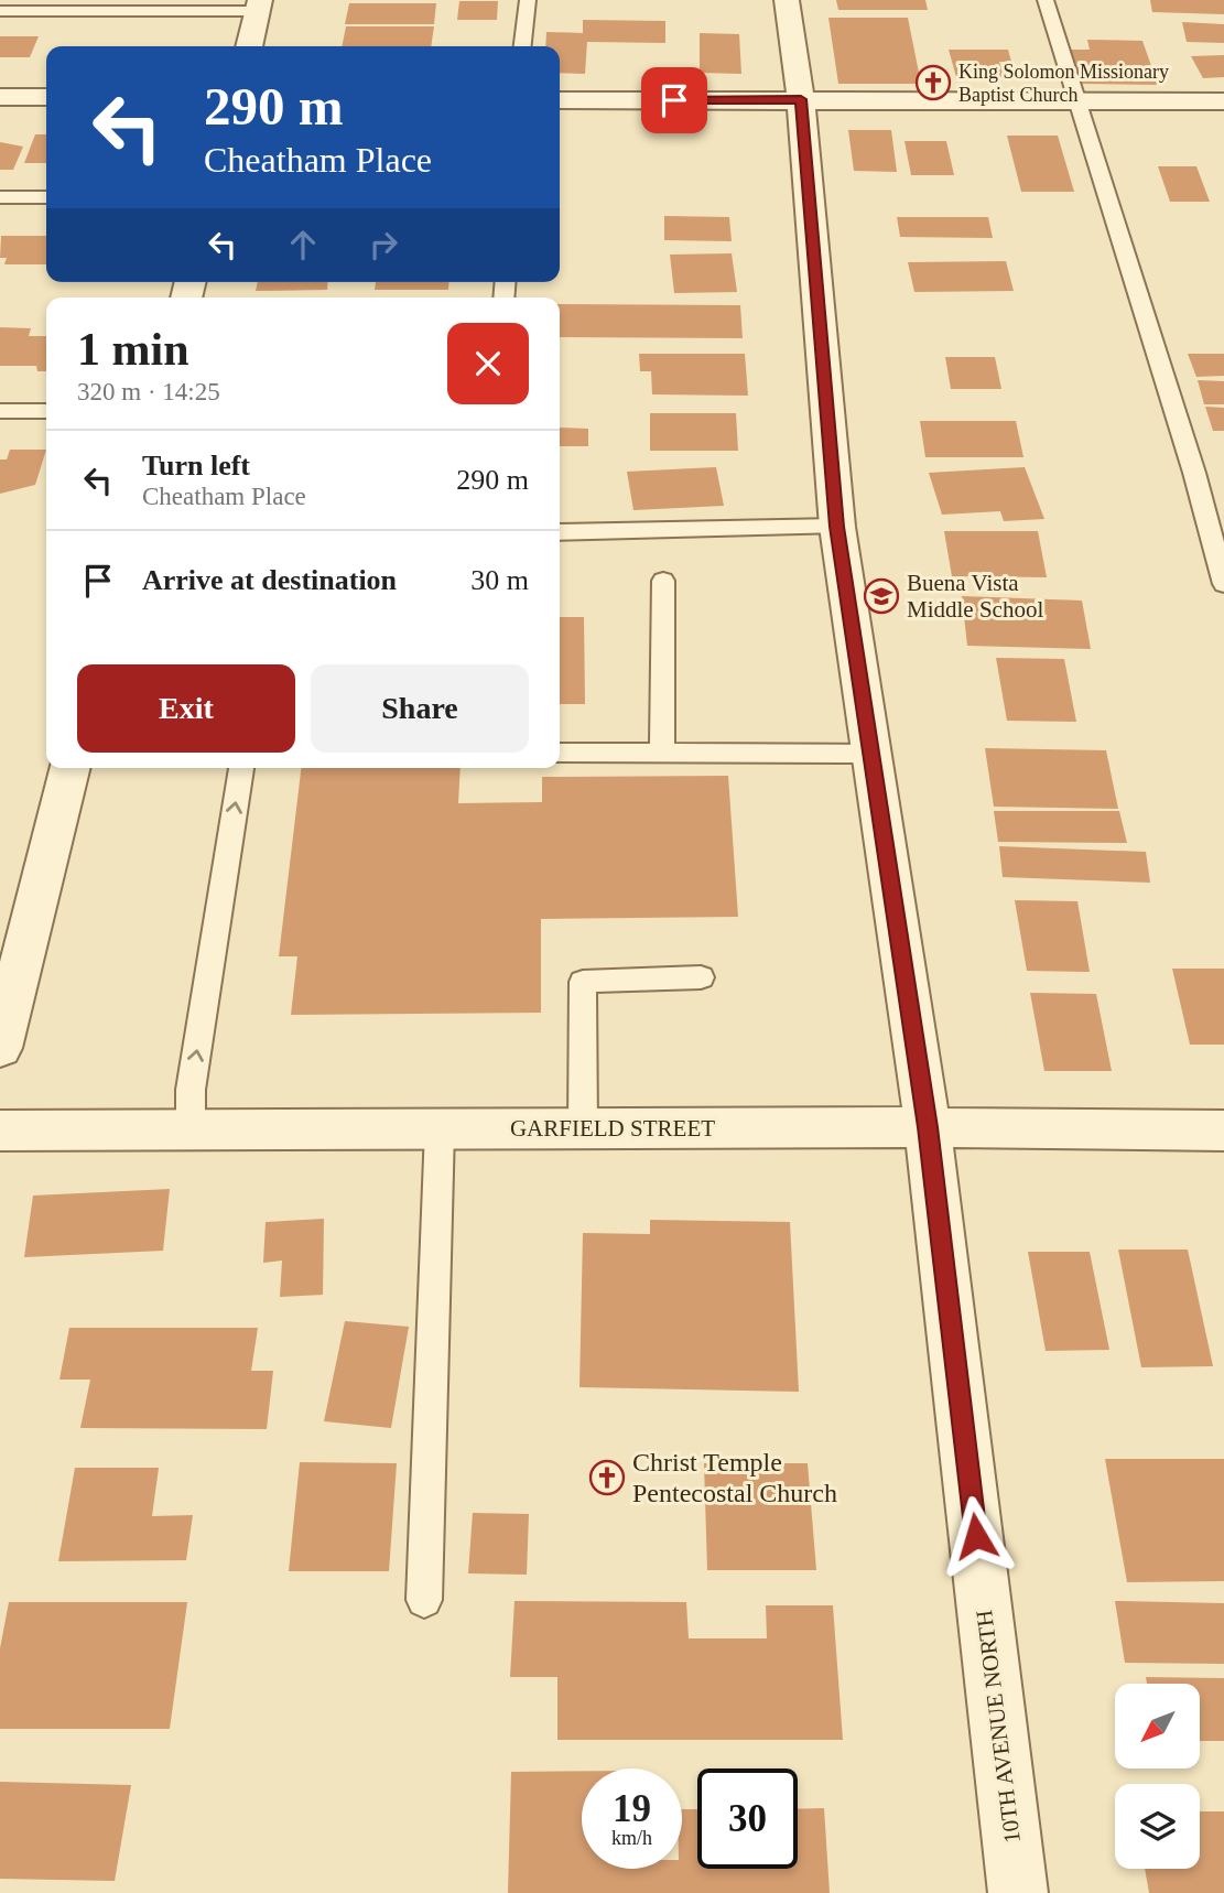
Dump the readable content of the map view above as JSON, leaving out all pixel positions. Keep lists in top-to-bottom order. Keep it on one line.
{"streets":{"street":["GARFIELD STREET","10TH AVENUE NORTH"]},"crossings":[["GARFIELD STREET","10TH AVENUE NORTH"]],"places":{"church":["King Solomon Missionary Baptist Church","Christ Temple Pentecostal Church"],"school or university":["Buena Vista Middle School"]},"north":"bottom left","page":{"turn":["290 m","Cheatham Place"],"heading":["1 min","320 m · 14:25"],"list":[{"name":"Turn left","note":"Cheatham Place","value":"290 m"},{"name":"Arrive at destination","value":"30 m"}],"buttons":["Exit","Share"],"speed":"19 km/h","limit":"30"}}
